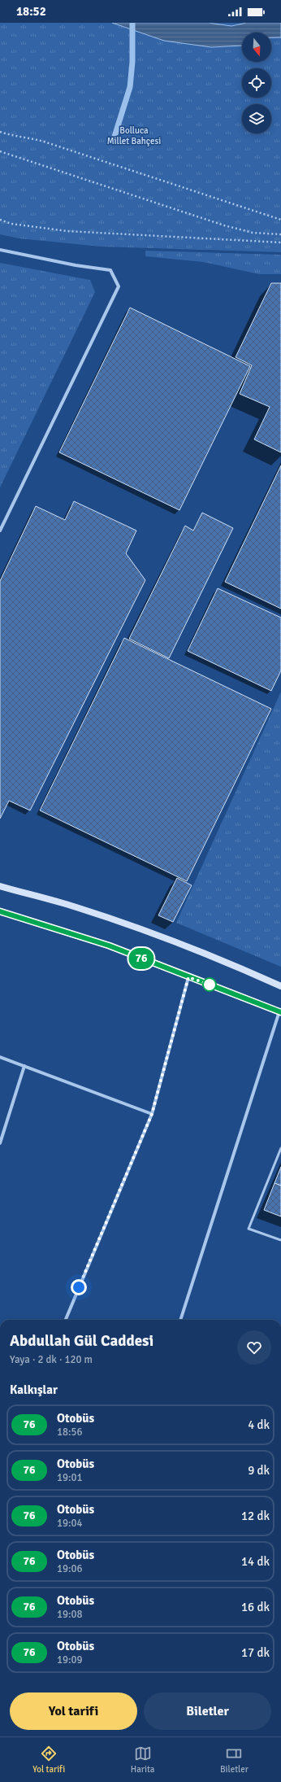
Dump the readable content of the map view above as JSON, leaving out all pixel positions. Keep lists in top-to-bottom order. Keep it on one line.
{"parks":["Bolluca Millet Bahçesi"],"lines":["bus line 76"],"north":"bottom","page":{"status":"18:52","on_map":"76","heading":[["Abdullah Gül Caddesi","Yaya · 2 dk · 120 m"],"Kalkışlar"],"list":[{"mark":"76","name":"Otobüs","note":"18:56","value":"4 dk"},{"mark":"76","name":"Otobüs","note":"19:01","value":"9 dk"},{"mark":"76","name":"Otobüs","note":"19:04","value":"12 dk"},{"mark":"76","name":"Otobüs","note":"19:06","value":"14 dk"},{"mark":"76","name":"Otobüs","note":"19:08","value":"16 dk"},{"mark":"76","name":"Otobüs","note":"19:09","value":"17 dk"}],"buttons":["Yol tarifi","Biletler"],"tabs":["Yol tarifi","Harita","Biletler"]}}
